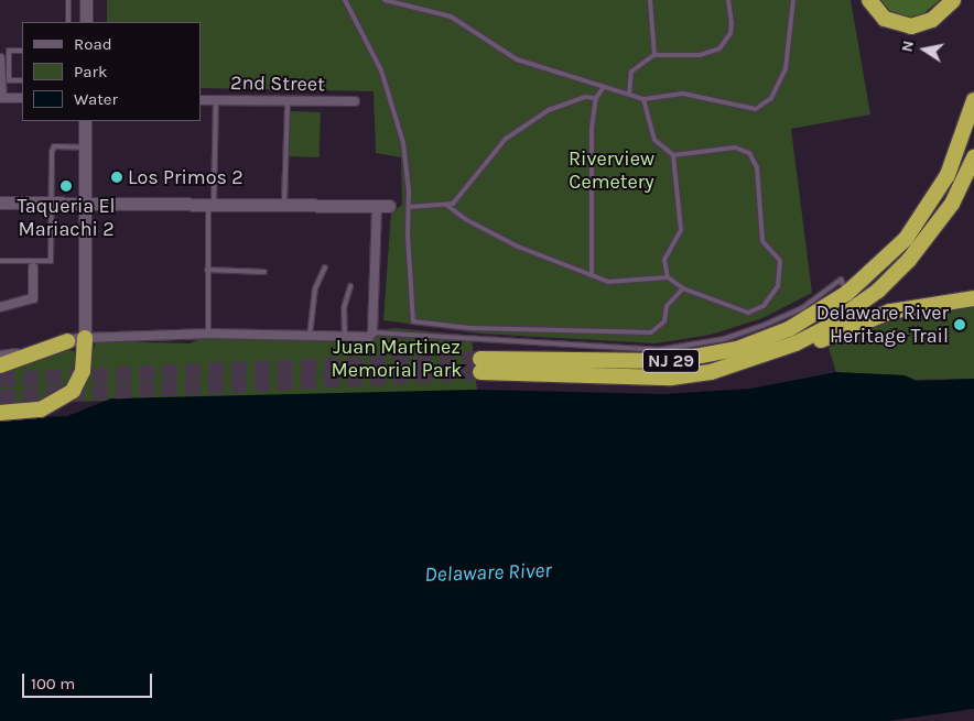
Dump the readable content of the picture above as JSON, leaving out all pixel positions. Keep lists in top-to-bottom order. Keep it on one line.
{"streets":{"highway":["NJ 29"],"street":["2nd Street"]},"water":["Delaware River"],"parks":["Riverview Cemetery","Juan Martinez Memorial Park"],"places":["Los Primos 2","Taqueria El Mariachi 2","Delaware River Heritage Trail"],"legend":["Road","Park","Water"],"scale_bar":"100 m","north":"left"}
